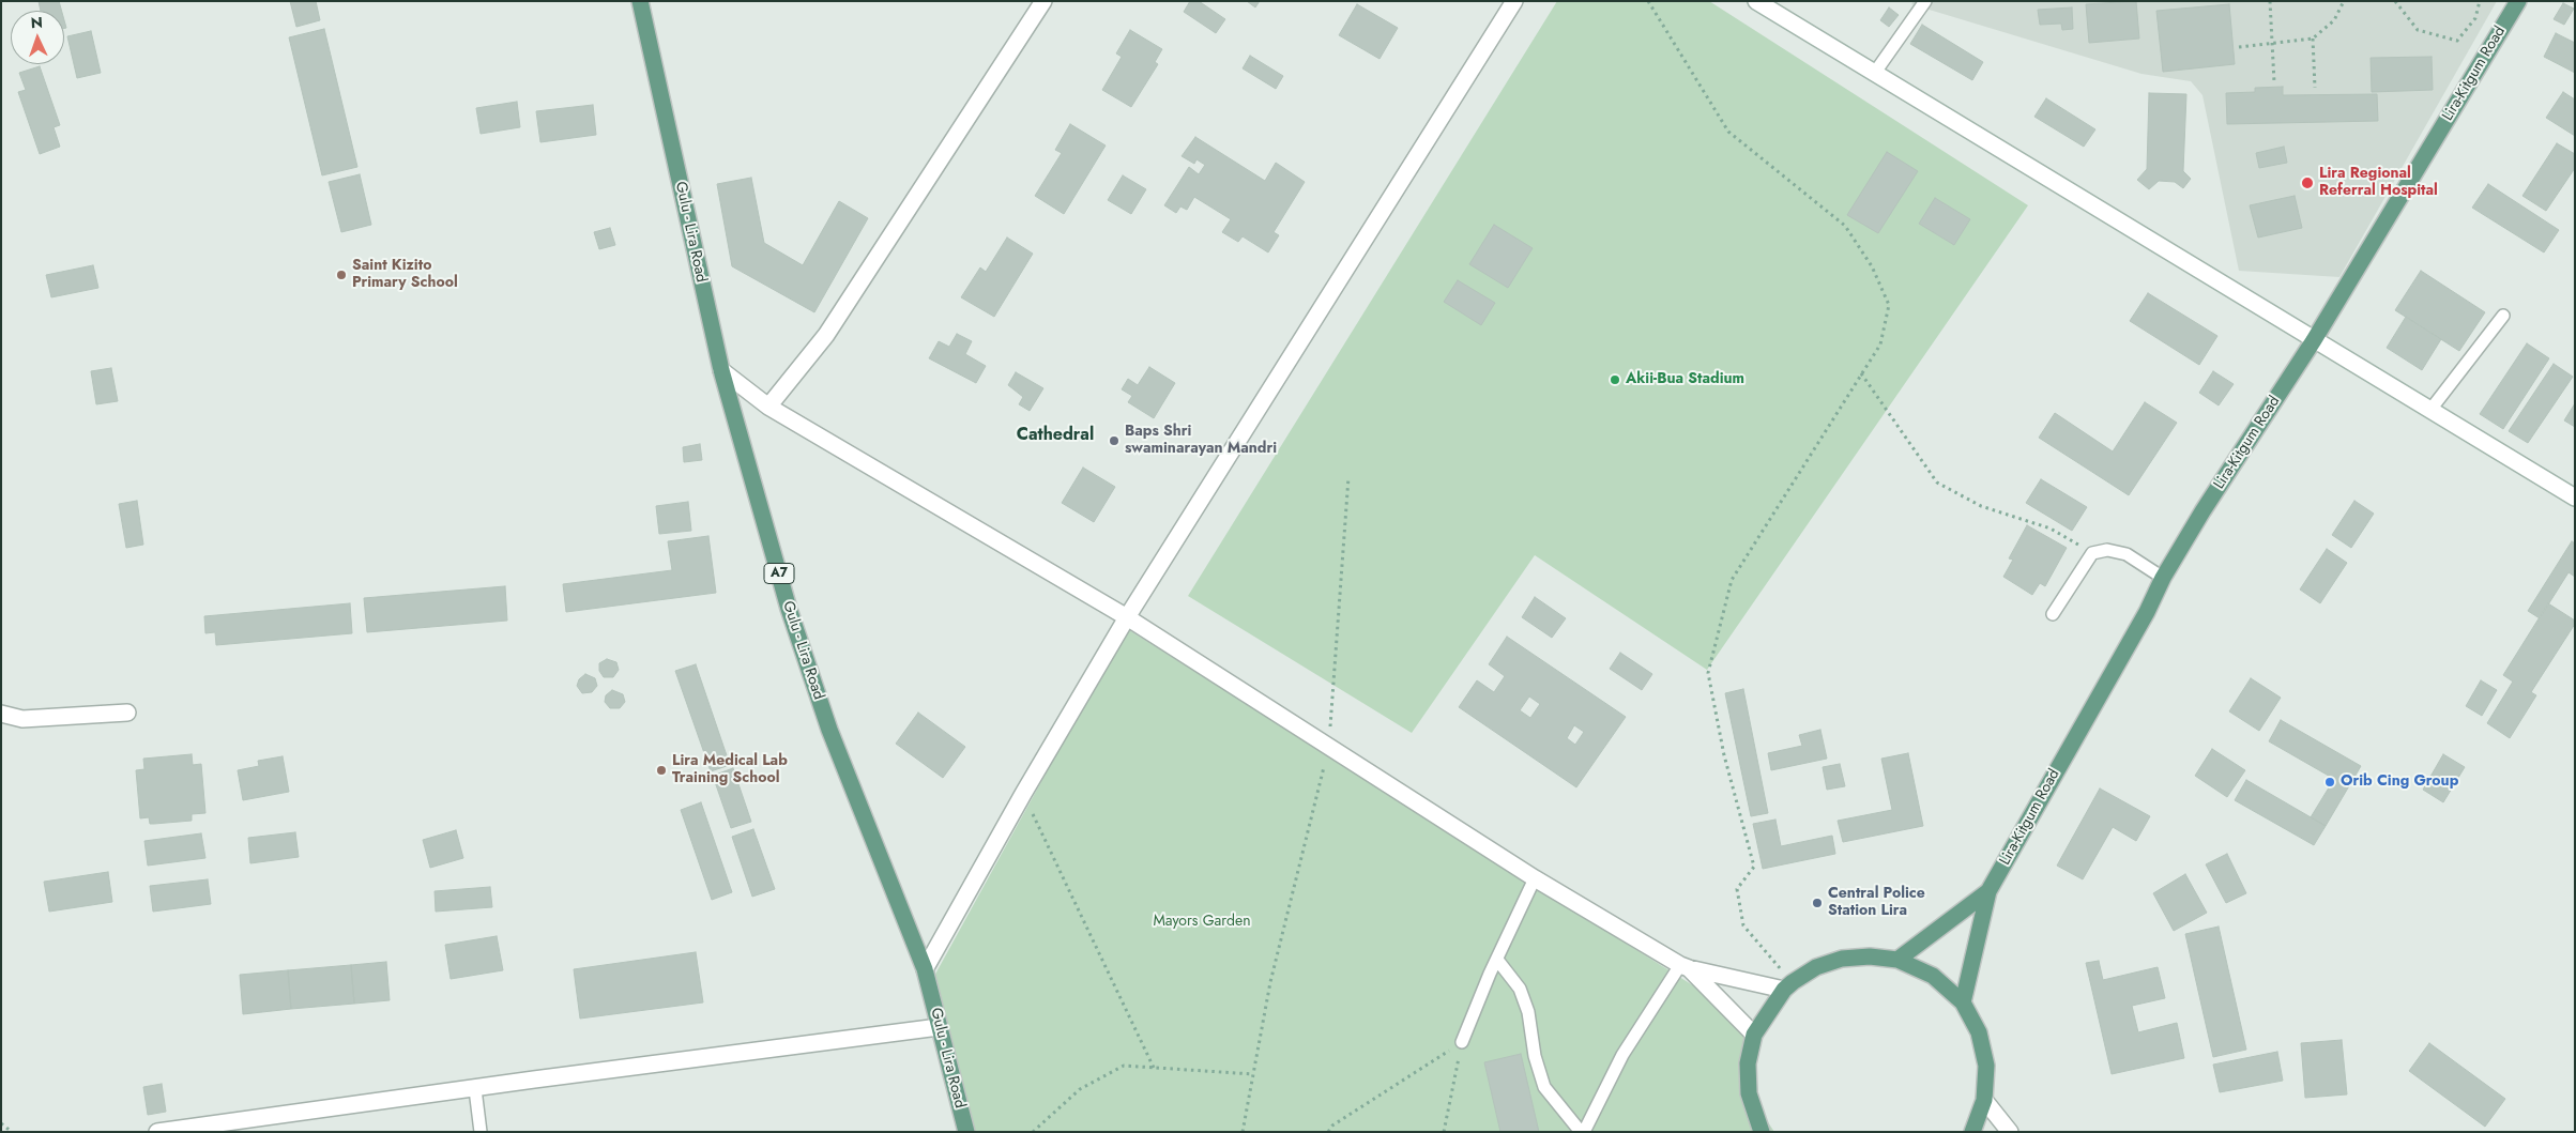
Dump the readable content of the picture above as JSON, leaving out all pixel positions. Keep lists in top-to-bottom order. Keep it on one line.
{"streets":{"main road":["Lira-Kitgum Road","Gulu - Lira Road","A7"]},"districts":["Cathedral"],"parks":["Mayors Garden"],"places":["Lira Regional Referral Hospital","Saint Kizito Primary School","Akii-Bua Stadium","Baps Shri swaminarayan Mandri","Lira Medical Lab Training School","Orib Cing Group","Central Police Station Lira"],"north":"top"}
